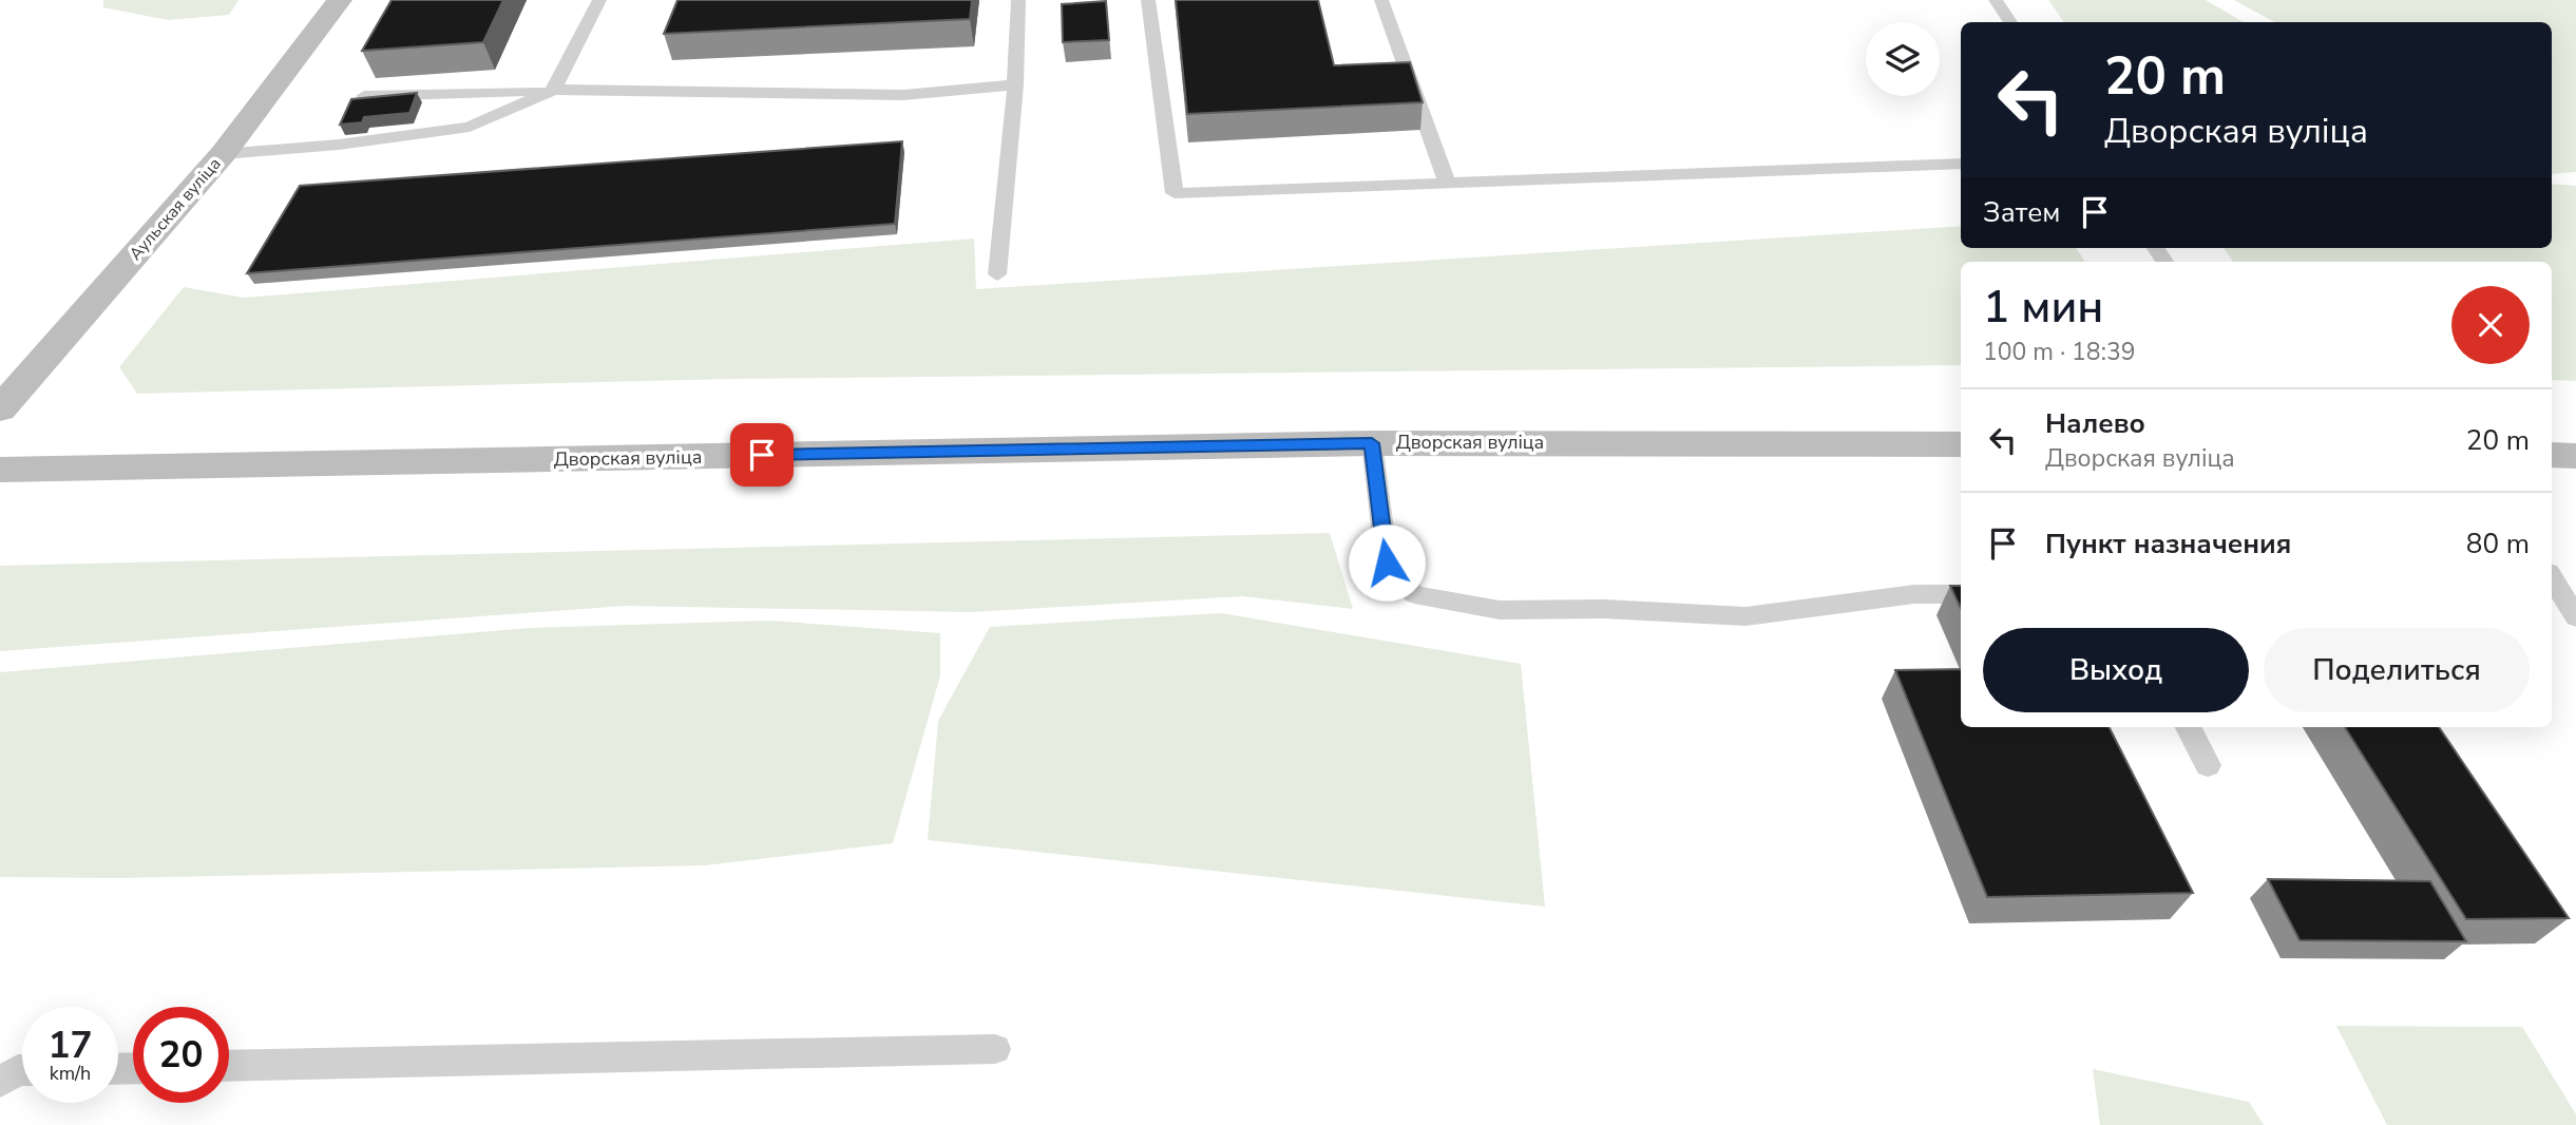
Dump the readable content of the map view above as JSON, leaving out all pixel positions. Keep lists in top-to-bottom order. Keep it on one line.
{"streets":{"street":["Аульская вуліца","Дворская вуліца"]},"page":{"turn":["20 m","Дворская вуліца"],"then":"Затем","heading":["1 мин","100 m · 18:39"],"list":[{"name":"Налево","note":"Дворская вуліца","value":"20 m"},{"name":"Пункт назначения","value":"80 m"}],"buttons":["Выход","Поделиться"],"speed":"17 km/h","limit":"20"}}
